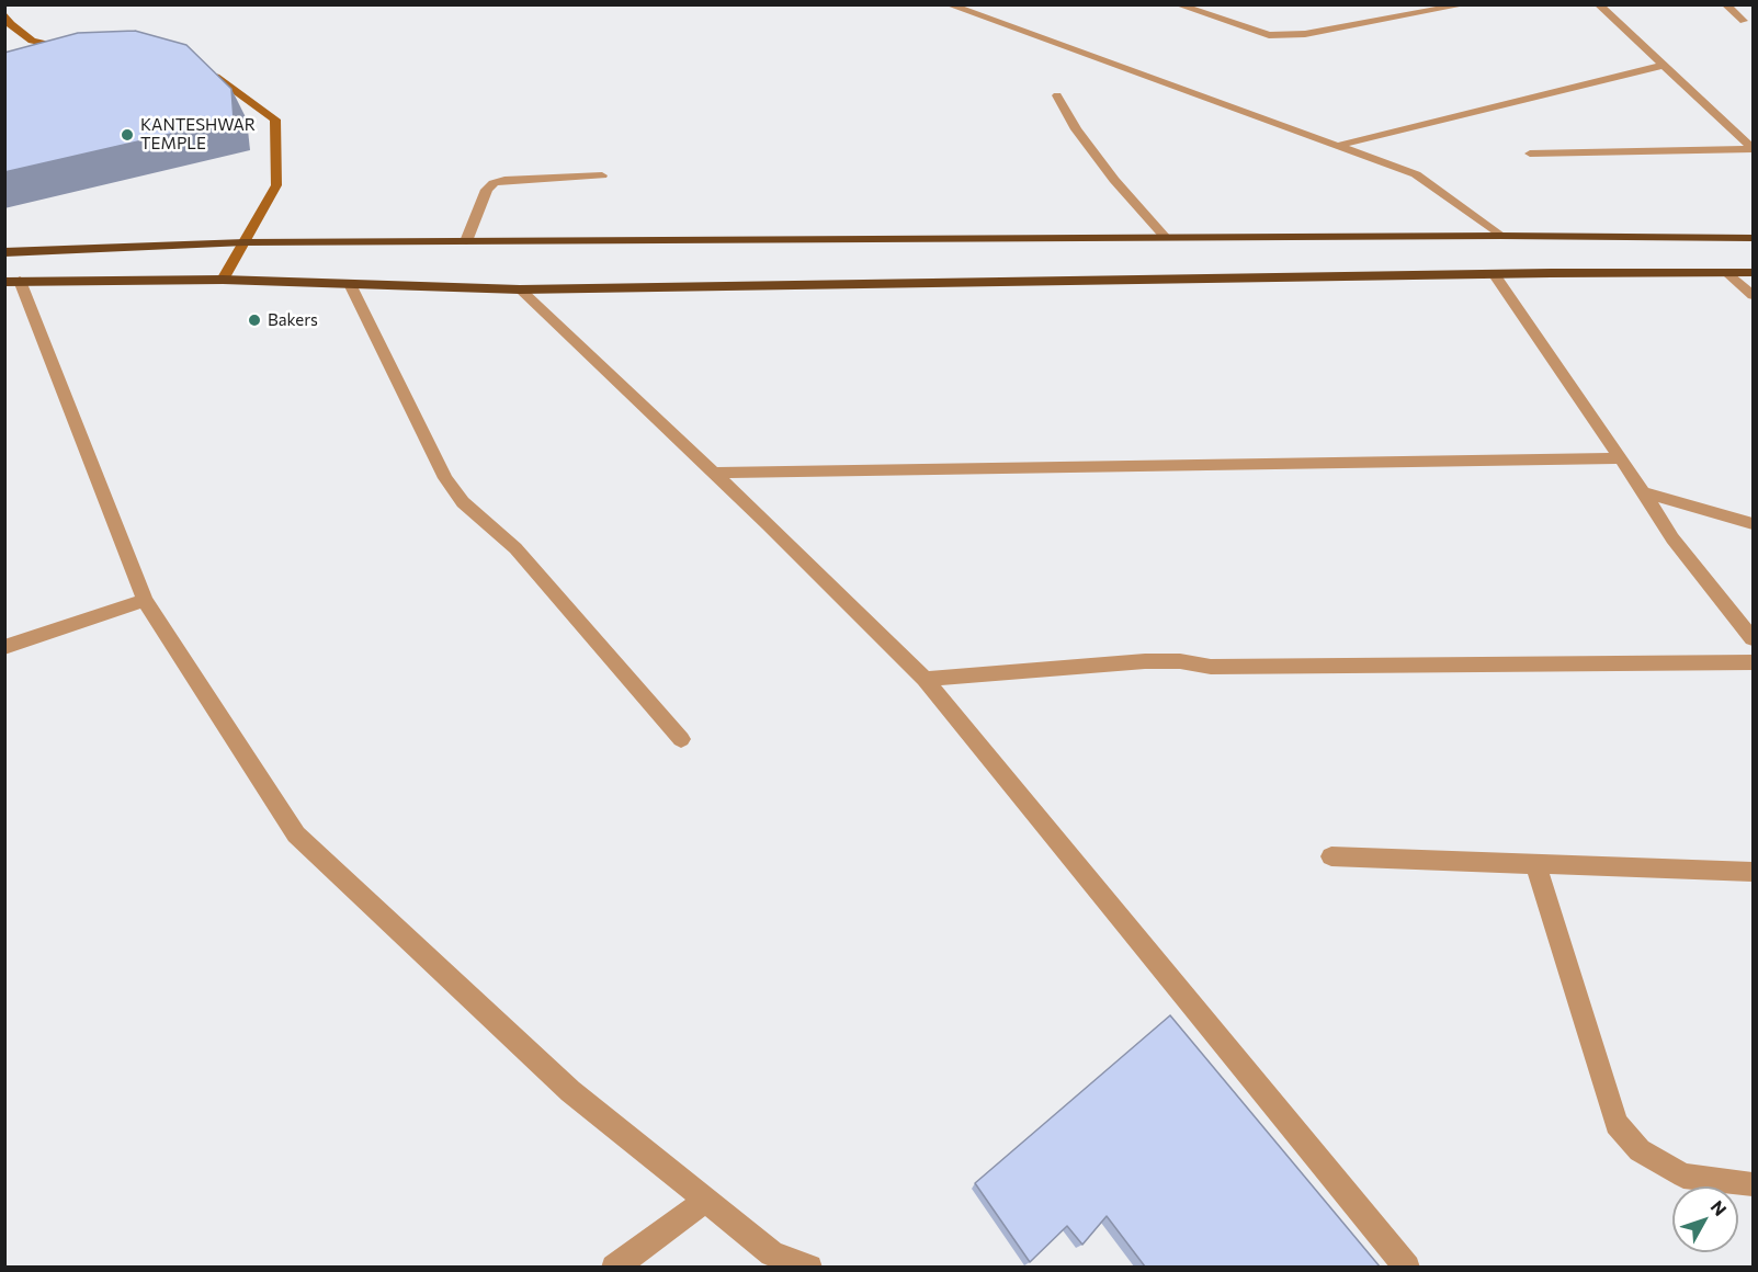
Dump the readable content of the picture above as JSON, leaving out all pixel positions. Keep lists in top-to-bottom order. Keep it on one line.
{"places":["KANTESHWAR TEMPLE","Bakers"],"north":"top right"}
